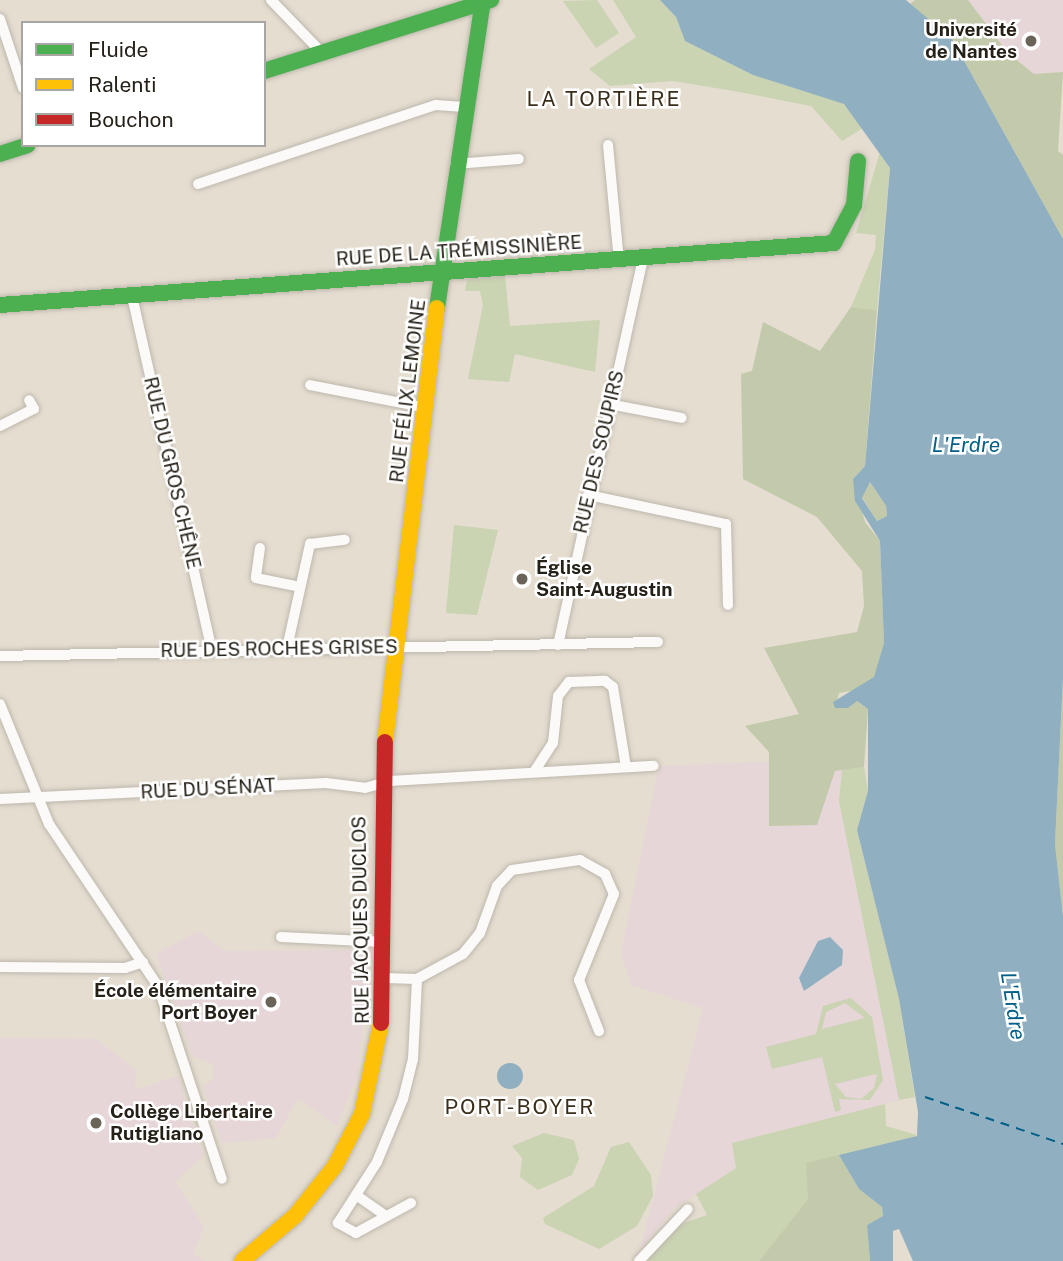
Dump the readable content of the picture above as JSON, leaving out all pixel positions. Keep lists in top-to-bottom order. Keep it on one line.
{"streets":{"street":["RUE DE LA TRÉMISSINIÈRE","RUE FÉLIX LEMOINE","RUE DES SOUPIRS","RUE DU GROS CHÊNE","RUE DES ROCHES GRISES","RUE DU SÉNAT","RUE JACQUES DUCLOS"]},"crossings":[["RUE DE LA TRÉMISSINIÈRE","RUE FÉLIX LEMOINE"],["RUE DE LA TRÉMISSINIÈRE","RUE DES SOUPIRS"],["RUE DE LA TRÉMISSINIÈRE","RUE DU GROS CHÊNE"],["RUE FÉLIX LEMOINE","RUE DES ROCHES GRISES"],["RUE FÉLIX LEMOINE","RUE DU SÉNAT"],["RUE FÉLIX LEMOINE","RUE JACQUES DUCLOS"],["RUE DES SOUPIRS","RUE DES ROCHES GRISES"],["RUE DU GROS CHÊNE","RUE DES ROCHES GRISES"],["RUE DU SÉNAT","RUE JACQUES DUCLOS"]],"districts":["LA TORTIÈRE","PORT-BOYER"],"water":["L'Erdre"],"places":["Université de Nantes","Église Saint-Augustin","École élémentaire Port Boyer","Collège Libertaire Rutigliano"],"legend":["Fluide","Ralenti","Bouchon"]}
